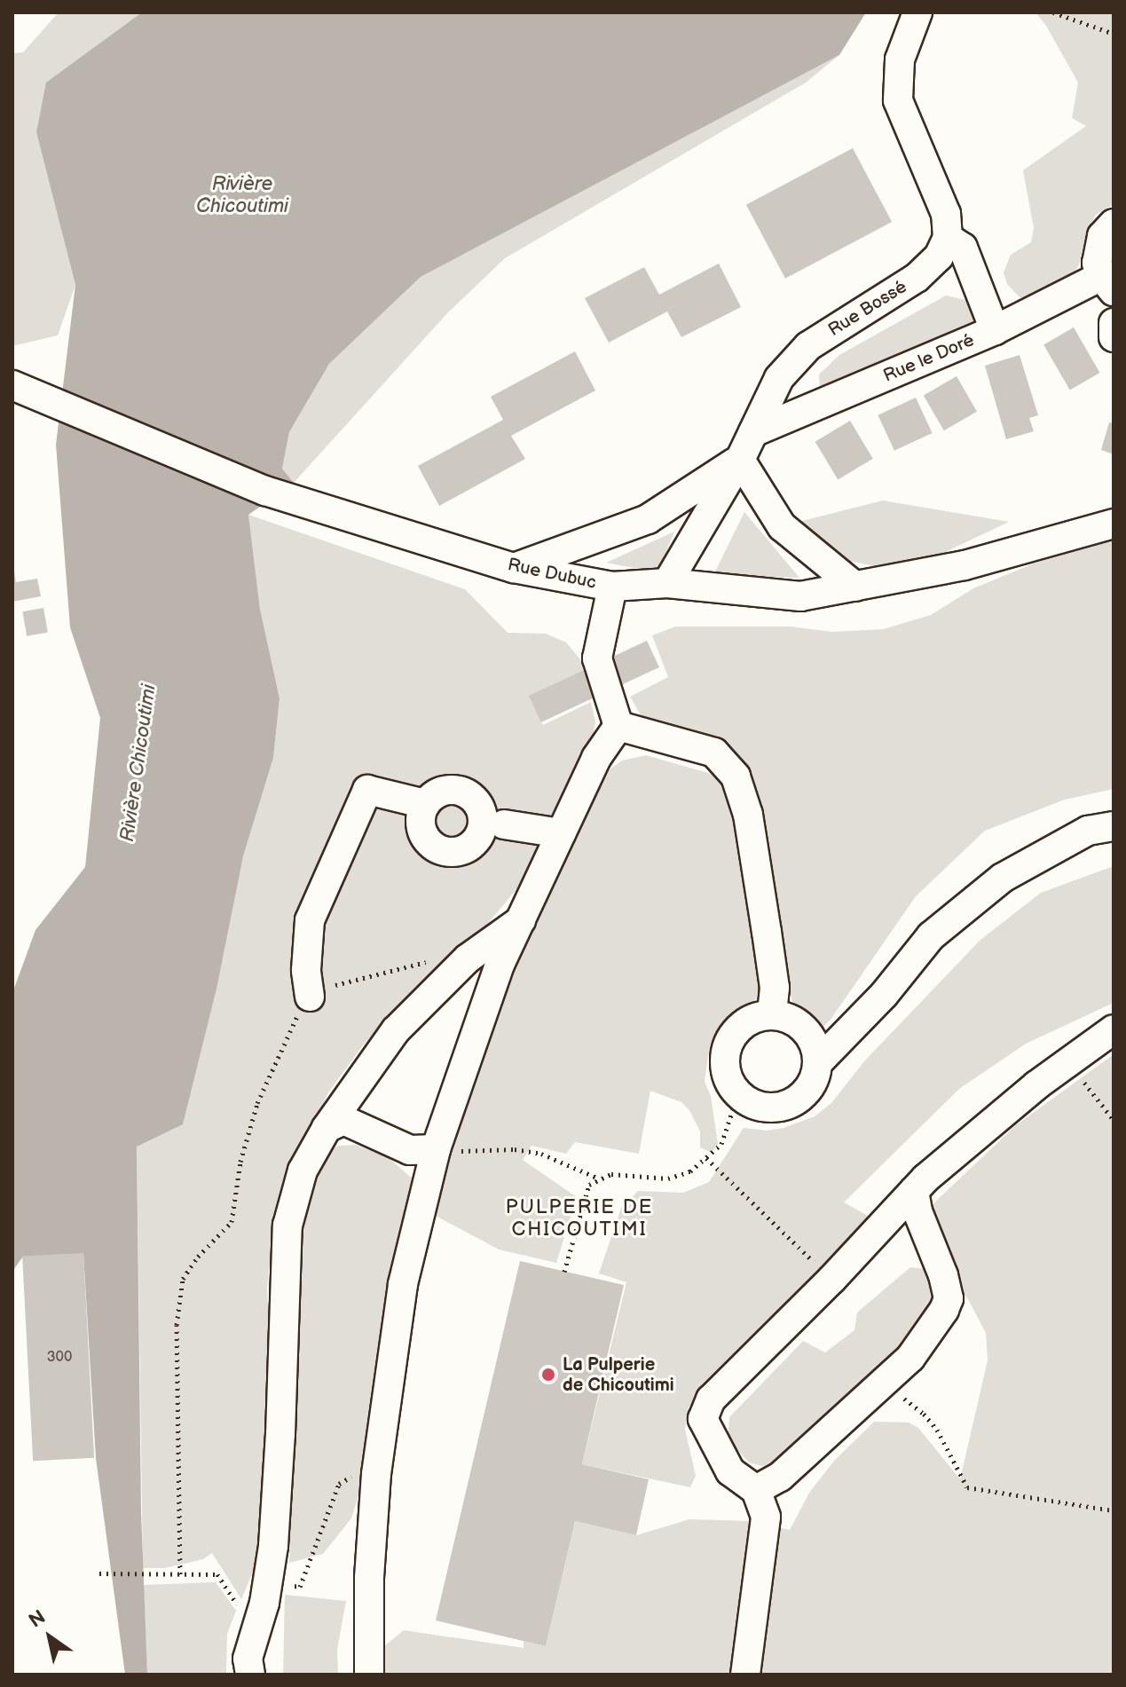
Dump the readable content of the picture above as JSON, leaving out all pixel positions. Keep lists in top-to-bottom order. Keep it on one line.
{"streets":{"street":["Rue Bossé","Rue le Doré","Rue Dubuc"]},"crossings":[["Rue Bossé","Rue le Doré"],["Rue Bossé","Rue Dubuc"]],"districts":["PULPERIE DE CHICOUTIMI"],"water":["Rivière Chicoutimi"],"places":["La Pulperie de Chicoutimi"],"house_numbers":["300"],"north":"top left"}
